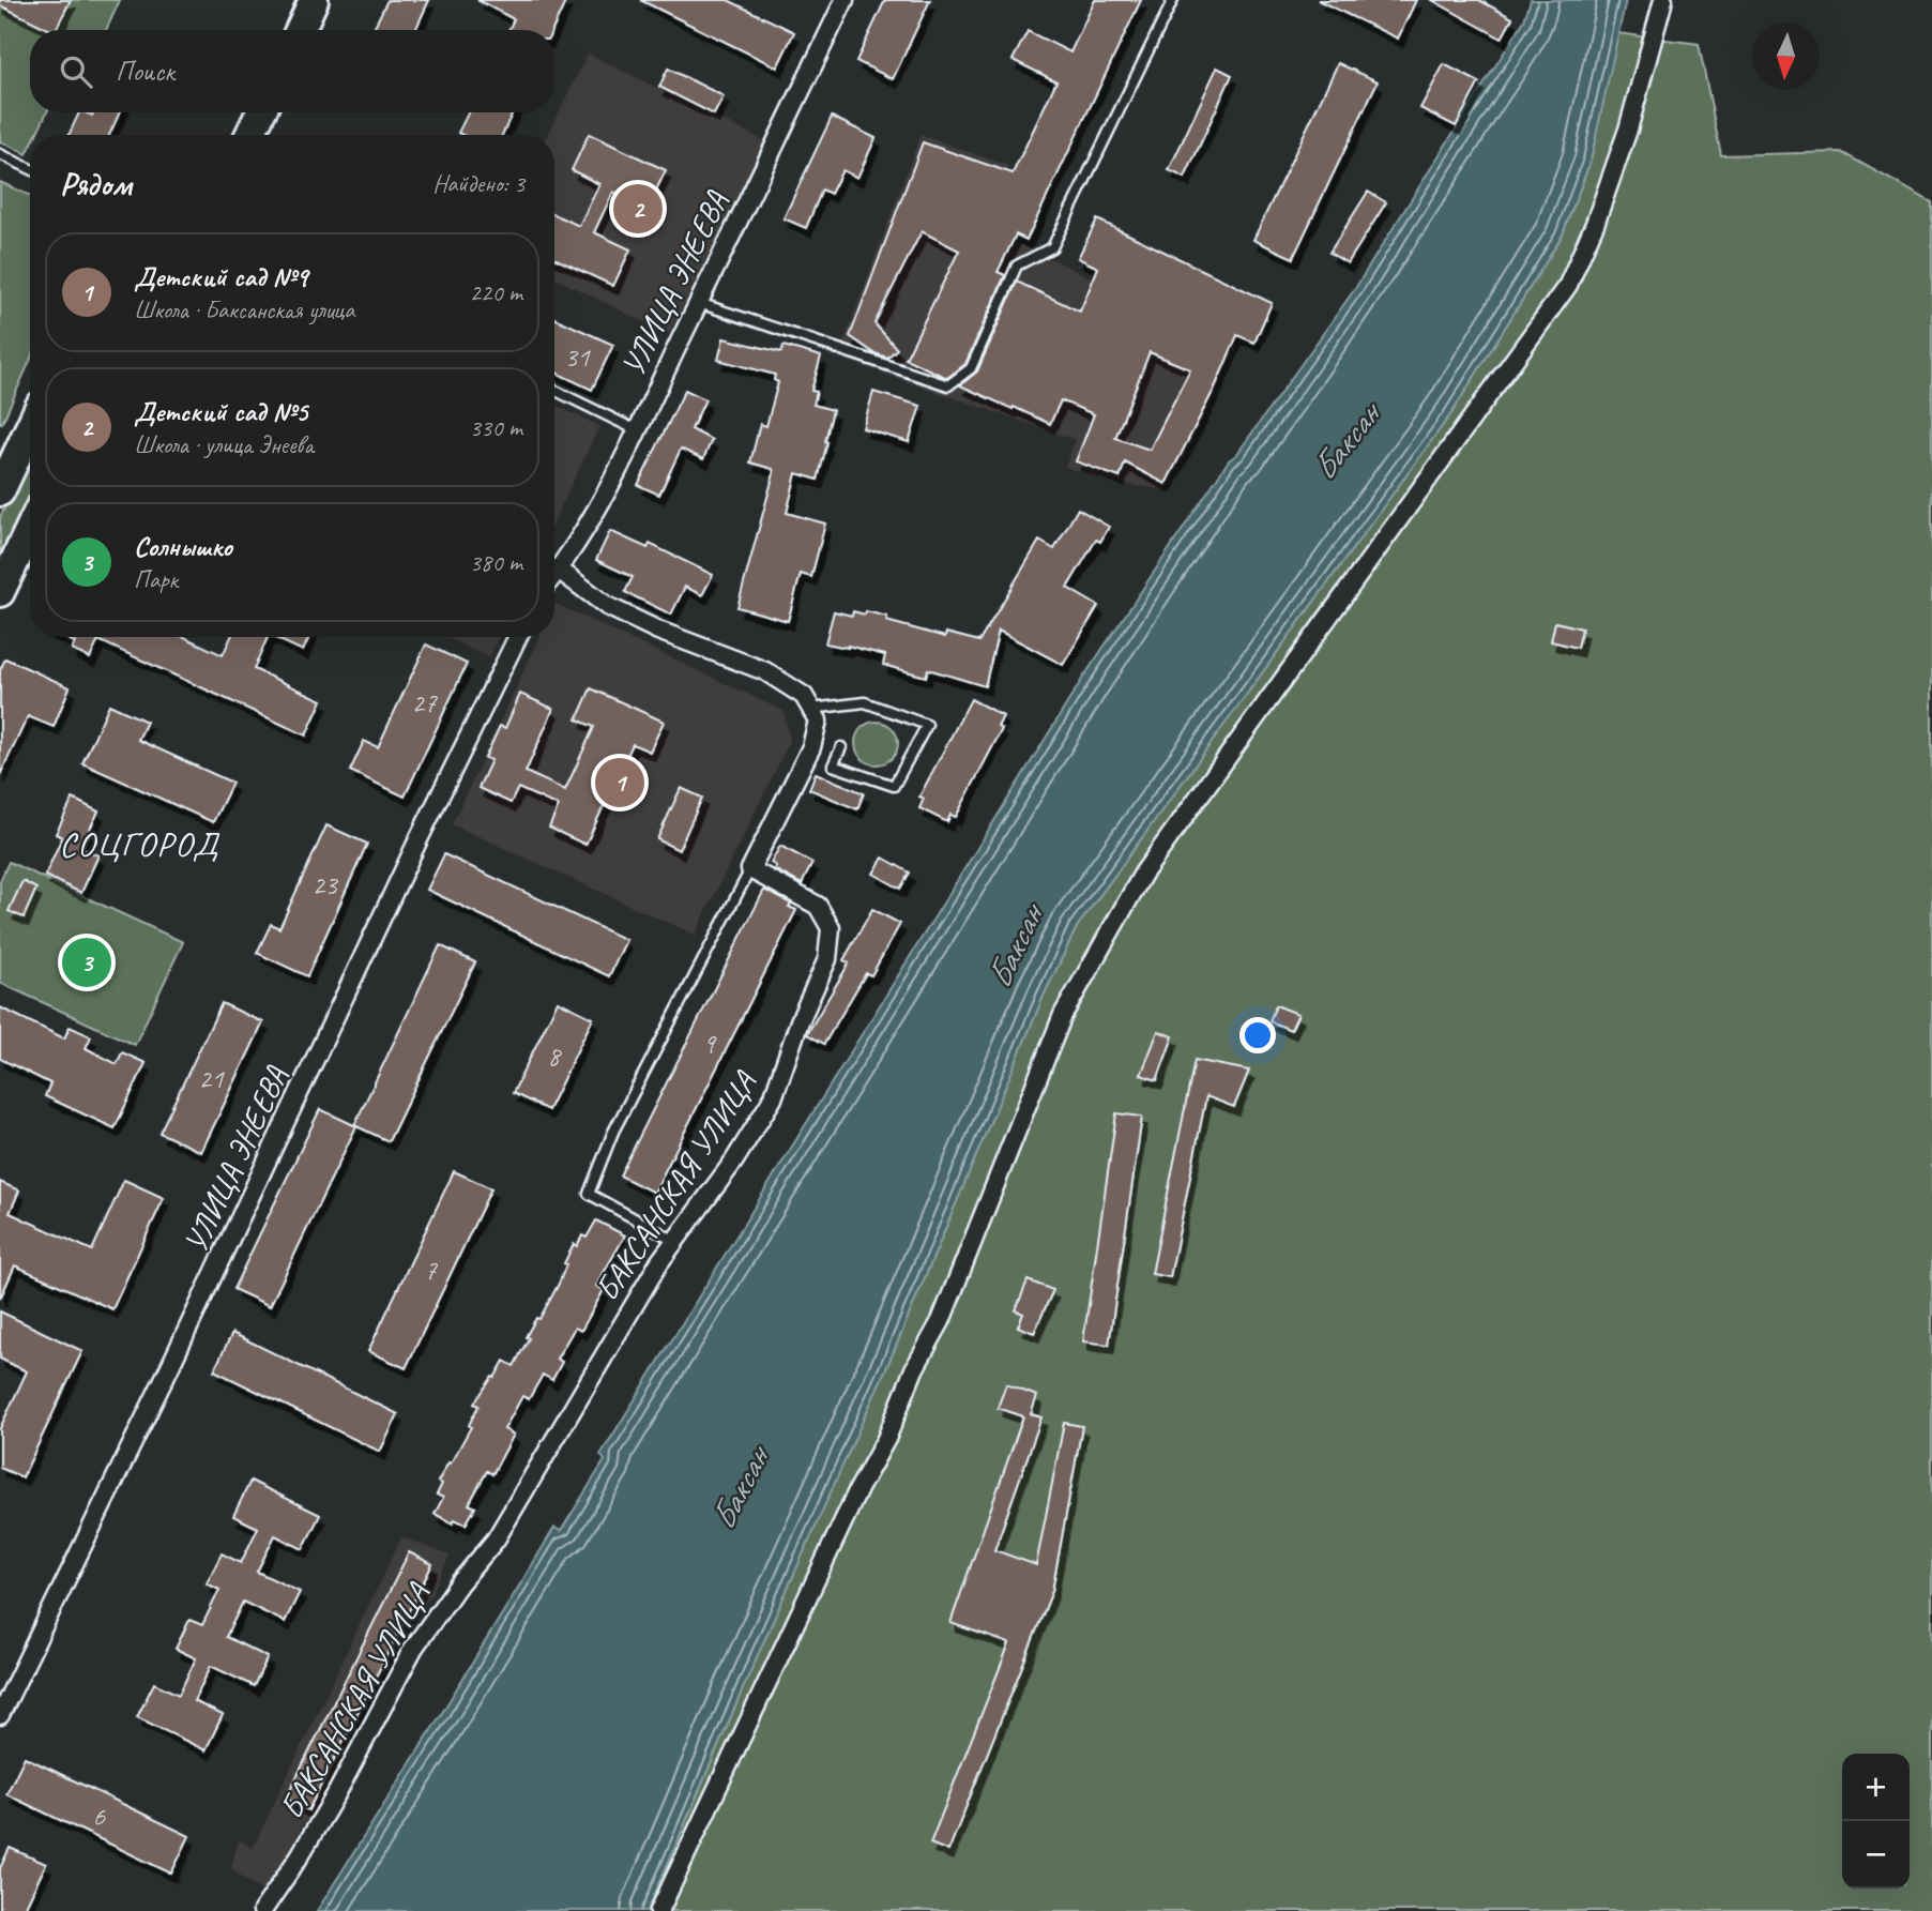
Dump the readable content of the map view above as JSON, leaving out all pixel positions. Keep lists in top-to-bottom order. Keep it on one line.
{"streets":{"street":["УЛИЦА ЭНЕЕВА","БАКСАНСКАЯ УЛИЦА"]},"districts":["СОЦГОРОД"],"water":["Баксан"],"house_numbers":["31","27","23","9","8","21","7","6"],"north":"bottom","page":{"search":"Поиск","heading":["Рядом","Найдено: 3"],"pins":["2","1","3"],"list":[{"mark":"1","name":"Детский сад №9","note":"Школа · Баксанская улица","value":"220 m"},{"mark":"2","name":"Детский сад №5","note":"Школа · улица Энеева","value":"330 m"},{"mark":"3","name":"Солнышко","note":"Парк","value":"380 m"}],"map_buttons":["+","−"]}}
